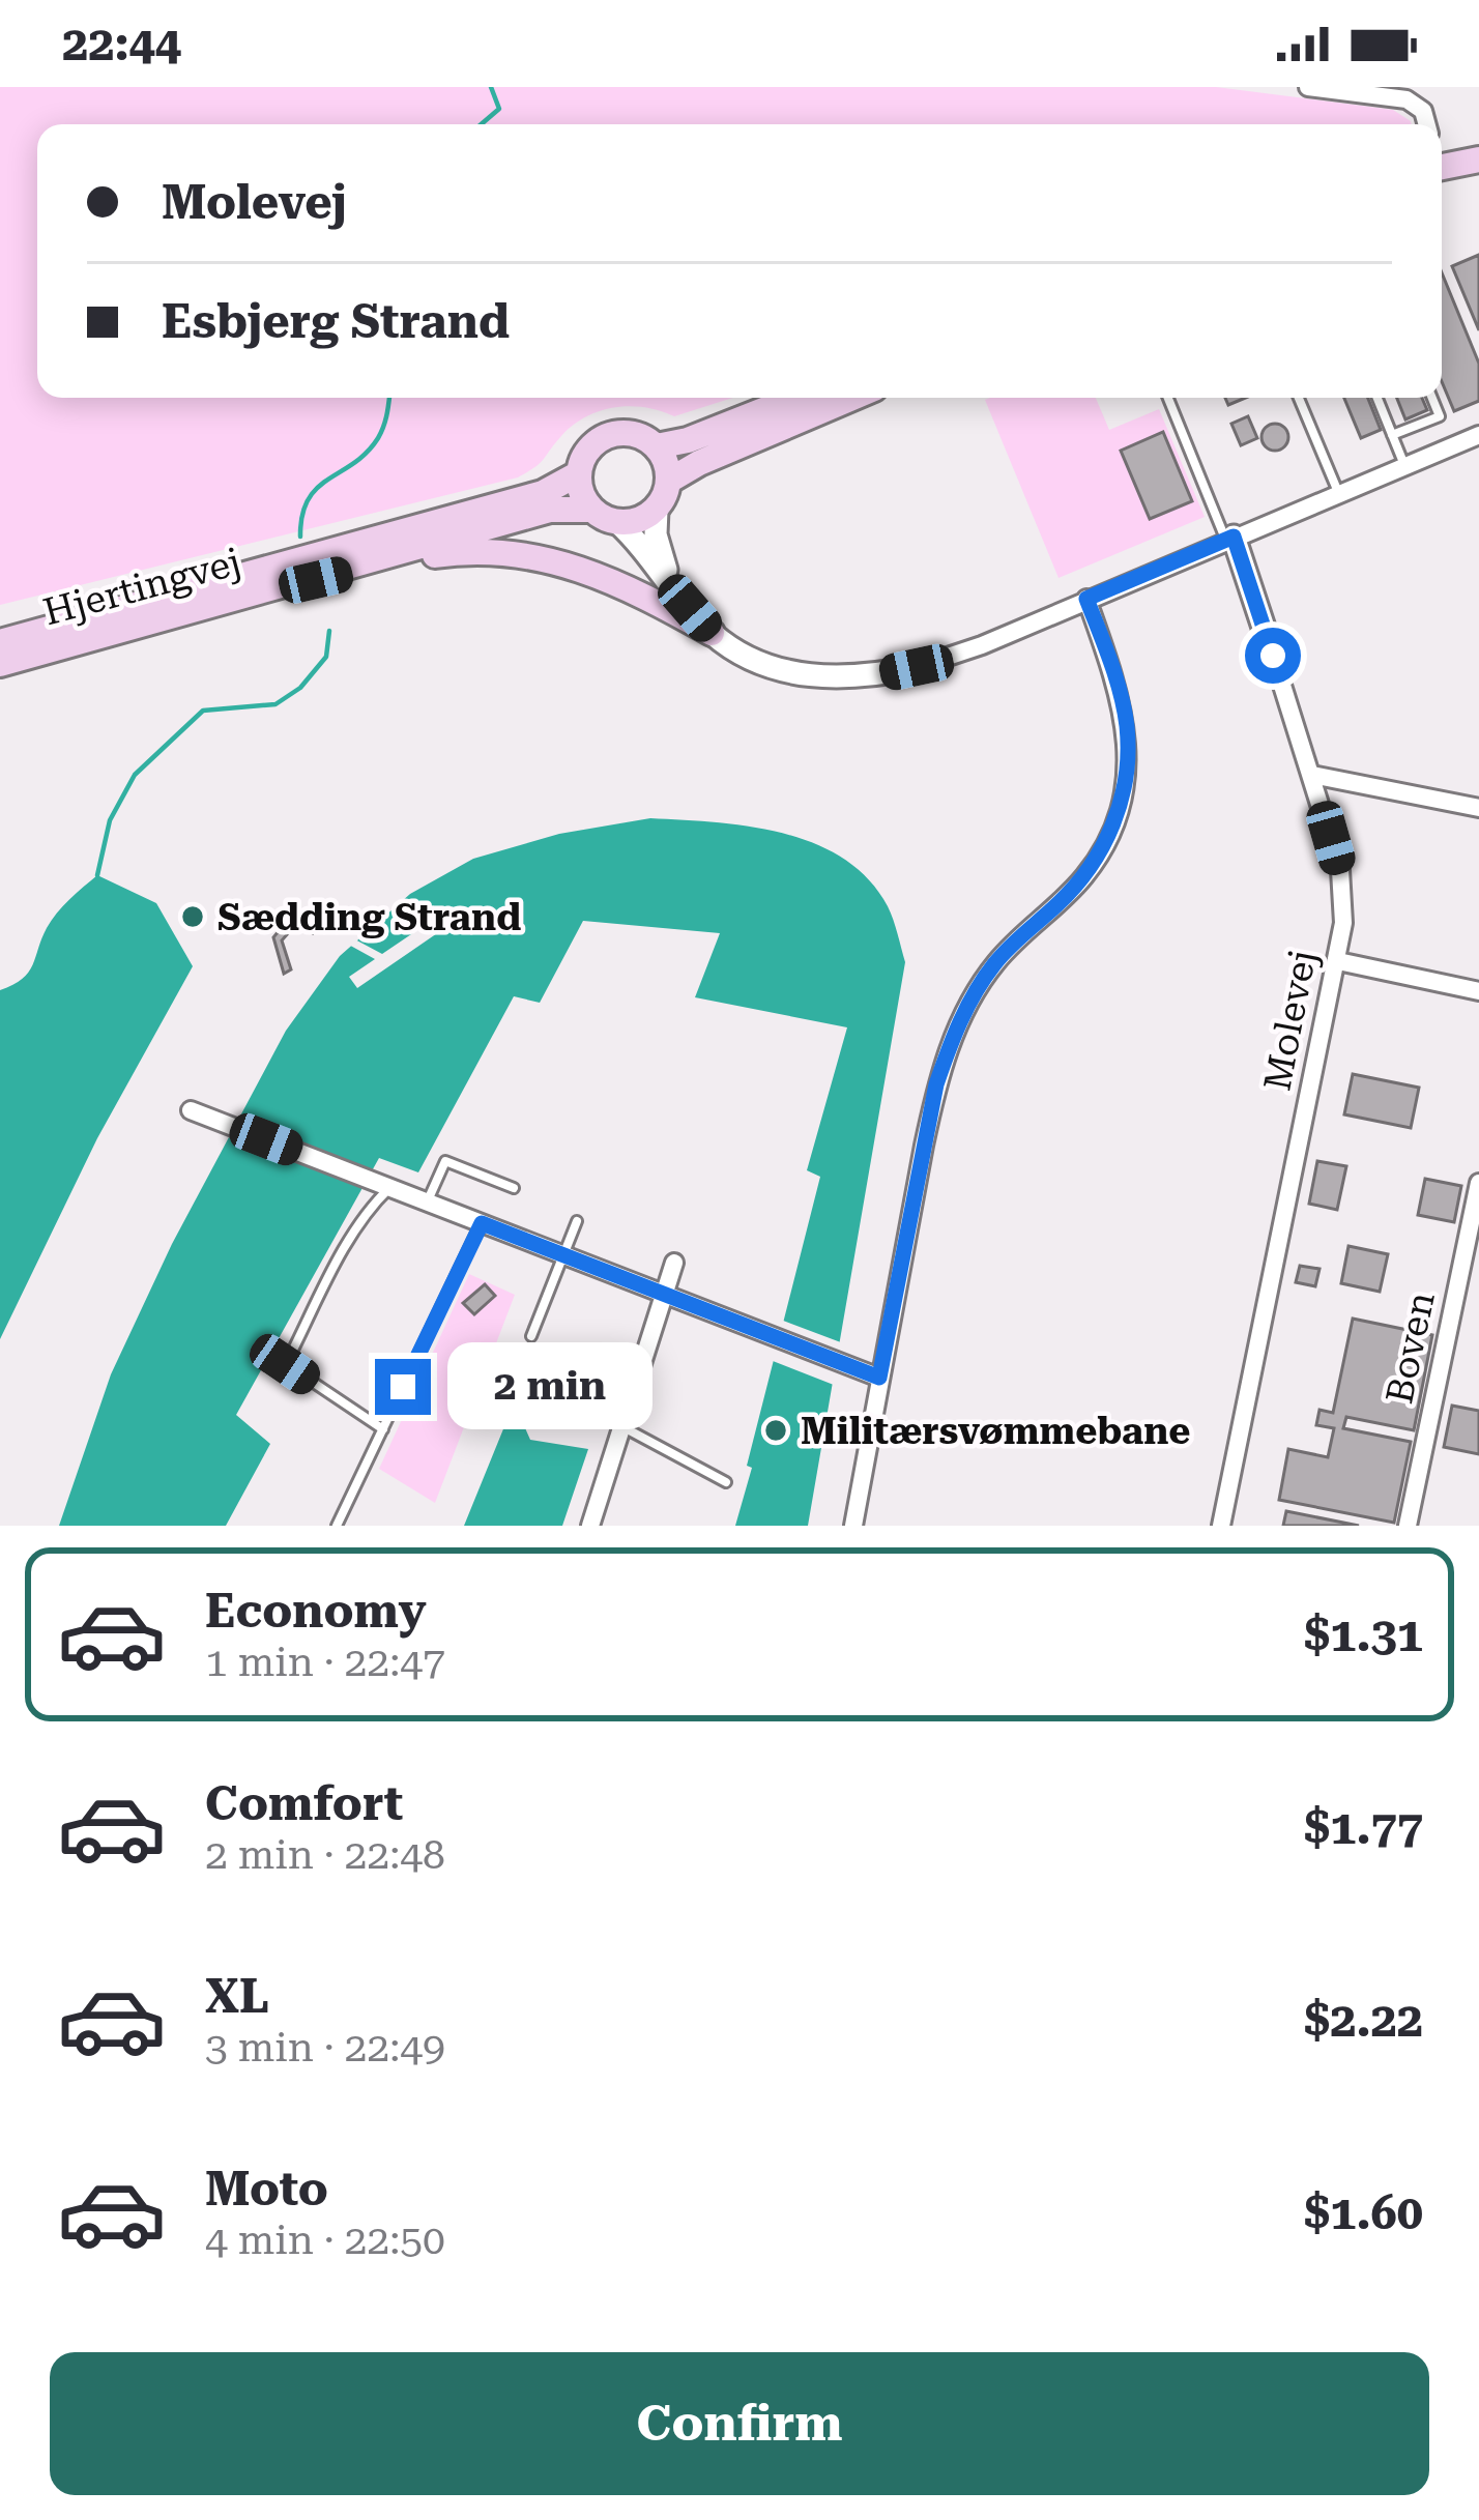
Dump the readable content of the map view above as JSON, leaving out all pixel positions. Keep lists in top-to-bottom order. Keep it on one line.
{"streets":{"main road":["Hjertingvej"],"street":["Molevej","Boven"]},"places":["Sædding Strand","Militærsvømmebane"],"page":{"status":"22:44","banner":["Molevej","Esbjerg Strand"],"bubble":"2 min","list":[{"name":"Economy","note":"1 min · 22:47","value":"$1.31"},{"name":"Comfort","note":"2 min · 22:48","value":"$1.77"},{"name":"XL","note":"3 min · 22:49","value":"$2.22"},{"name":"Moto","note":"4 min · 22:50","value":"$1.60"}],"buttons":"Confirm"}}
